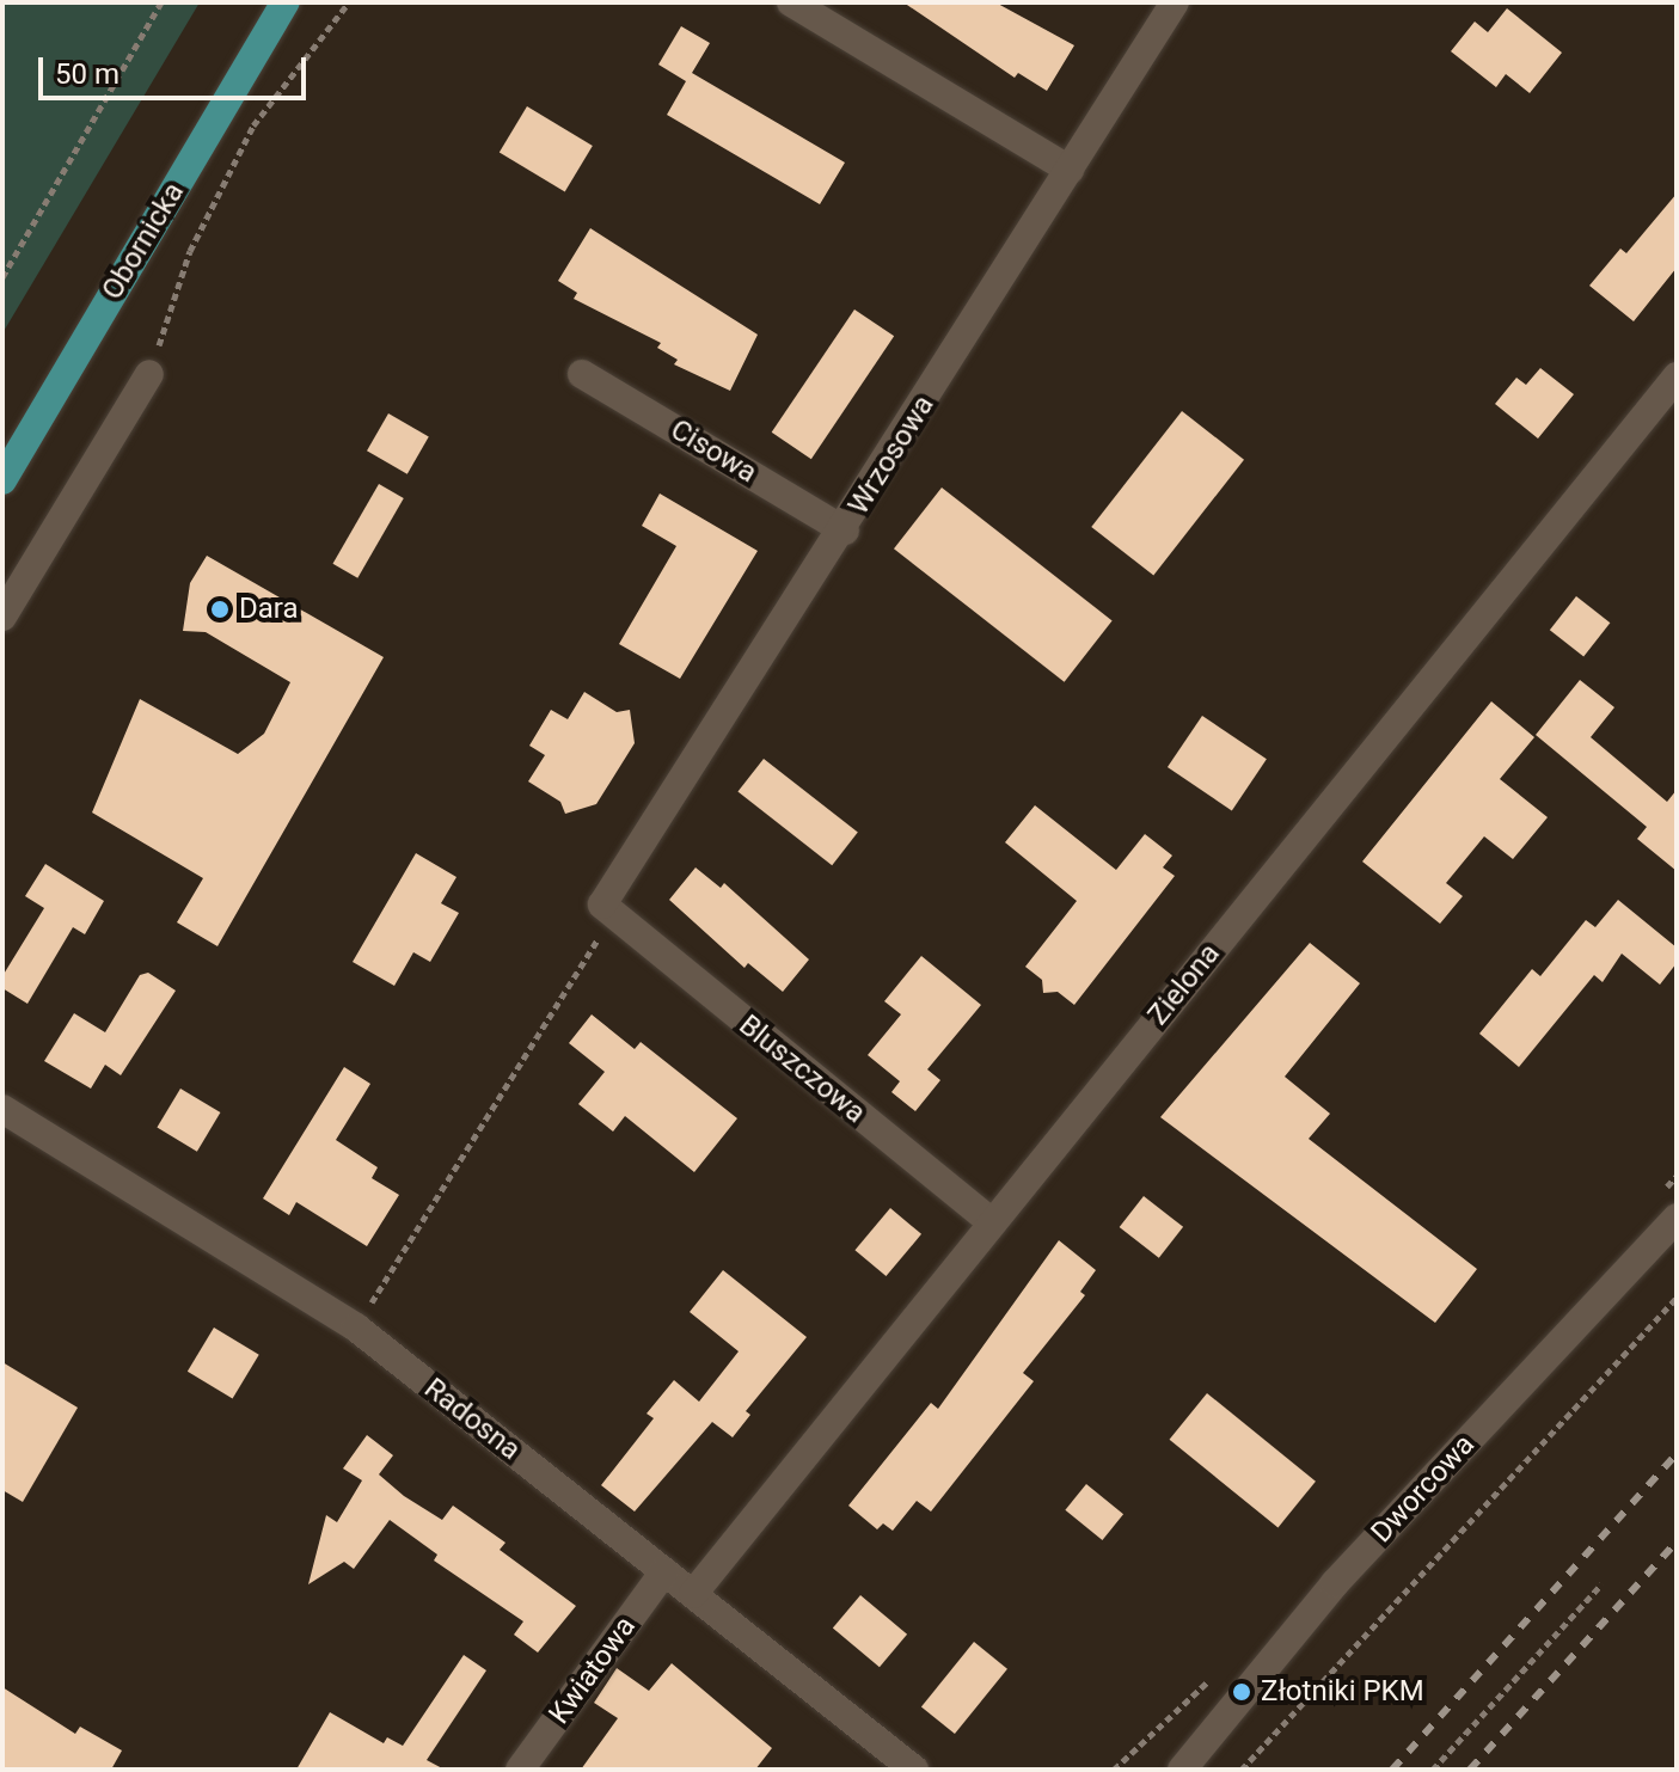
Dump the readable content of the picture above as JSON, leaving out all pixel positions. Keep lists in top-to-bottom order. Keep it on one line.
{"streets":{"main road":["Obornicka"],"street":["Cisowa","Wrzosowa","Zielona","Bluszczowa","Radosna","Dworcowa","Kwiatowa"]},"crossings":[["Cisowa","Wrzosowa"],["Wrzosowa","Bluszczowa"],["Zielona","Bluszczowa"],["Zielona","Radosna"],["Radosna","Kwiatowa"]],"places":["Dara","Złotniki PKM"],"scale_bar":"50 m"}
